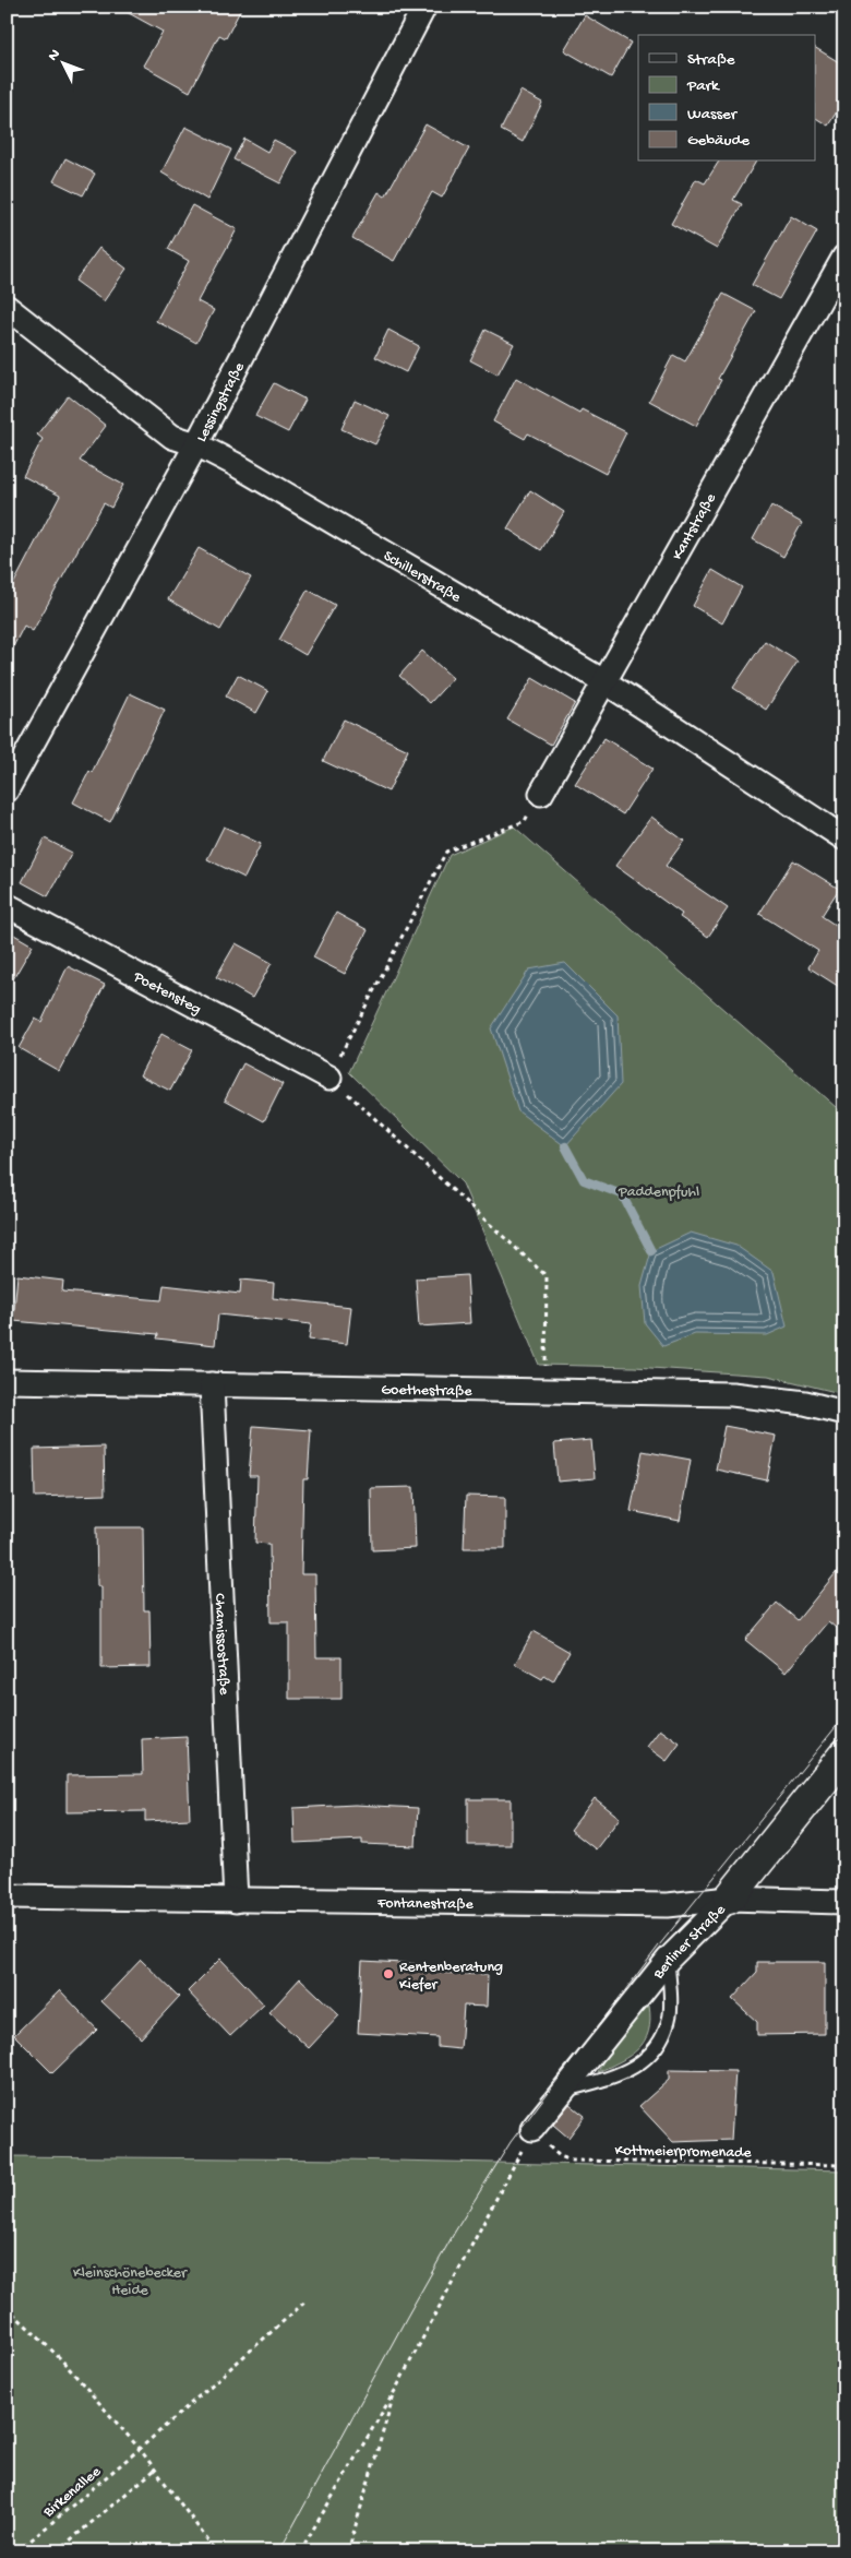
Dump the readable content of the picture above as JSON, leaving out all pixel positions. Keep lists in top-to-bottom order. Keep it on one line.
{"streets":{"street":["Lessingstraße","Kantstraße","Schillerstraße","Poetensteg","Goethestraße","Chamissostraße","Fontanestraße","Berliner Straße"],"path":["Kottmeierpromenade","Birkenallee"]},"crossings":[["Lessingstraße","Schillerstraße"],["Kantstraße","Schillerstraße"],["Goethestraße","Chamissostraße"],["Chamissostraße","Fontanestraße"],["Fontanestraße","Berliner Straße"],["Berliner Straße","Kottmeierpromenade"]],"parks":["Paddenpfuhl","Kleinschönebecker Heide"],"places":["Rentenberatung Kiefer"],"legend":["Straße","Park","Wasser","Gebäude"],"north":"top left"}
